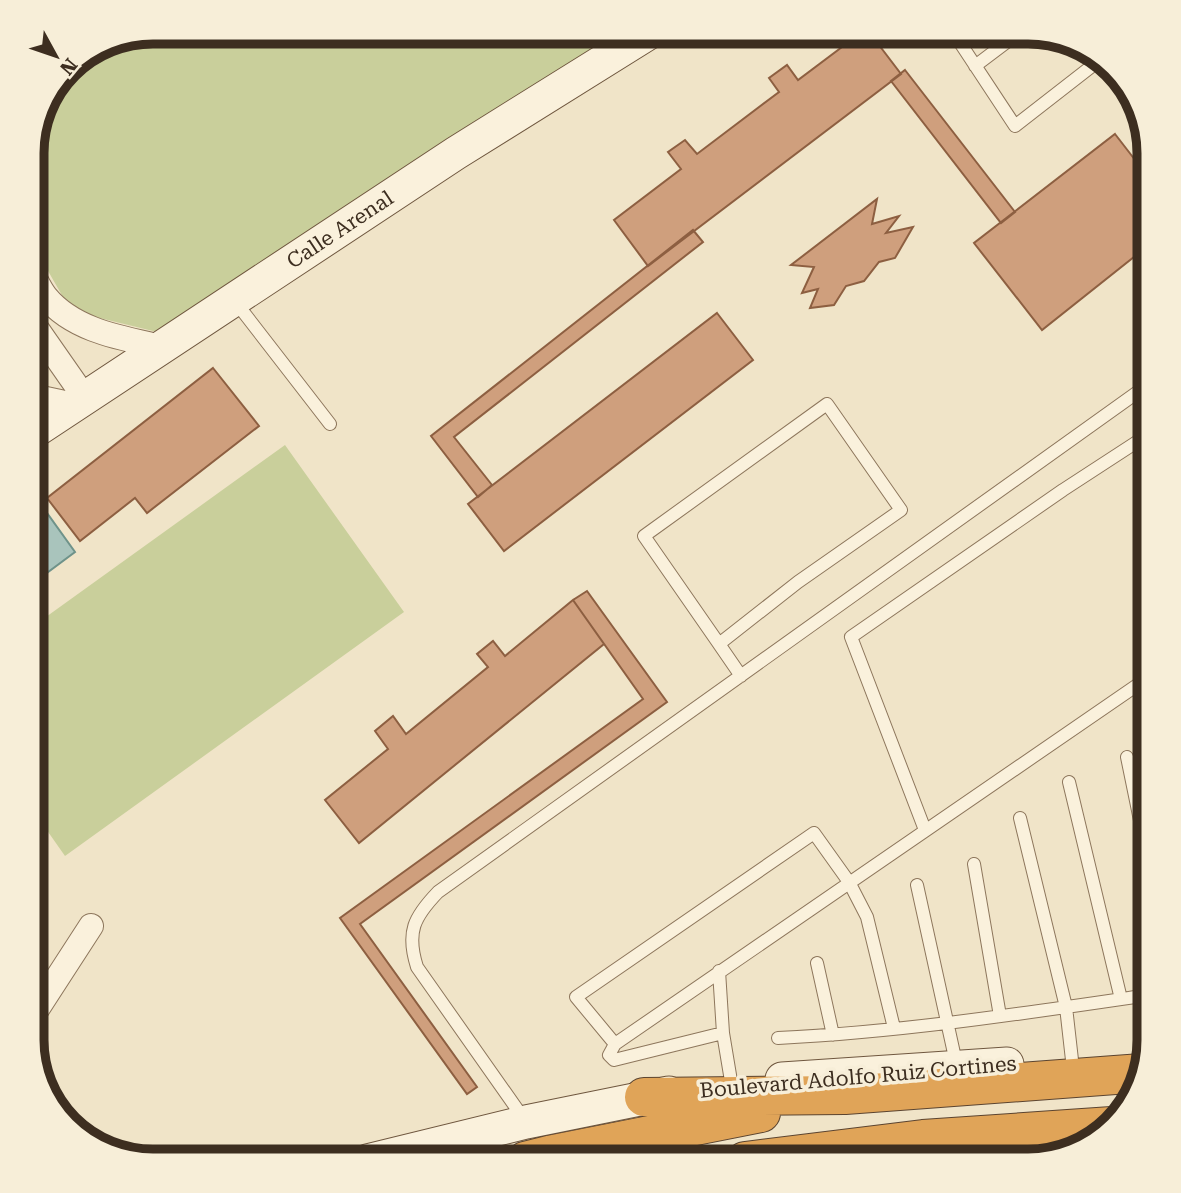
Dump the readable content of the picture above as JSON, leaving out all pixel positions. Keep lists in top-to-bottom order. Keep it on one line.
{"streets":{"street":["Calle Arenal","Boulevard Adolfo Ruiz Cortines"]},"north":"bottom right"}
